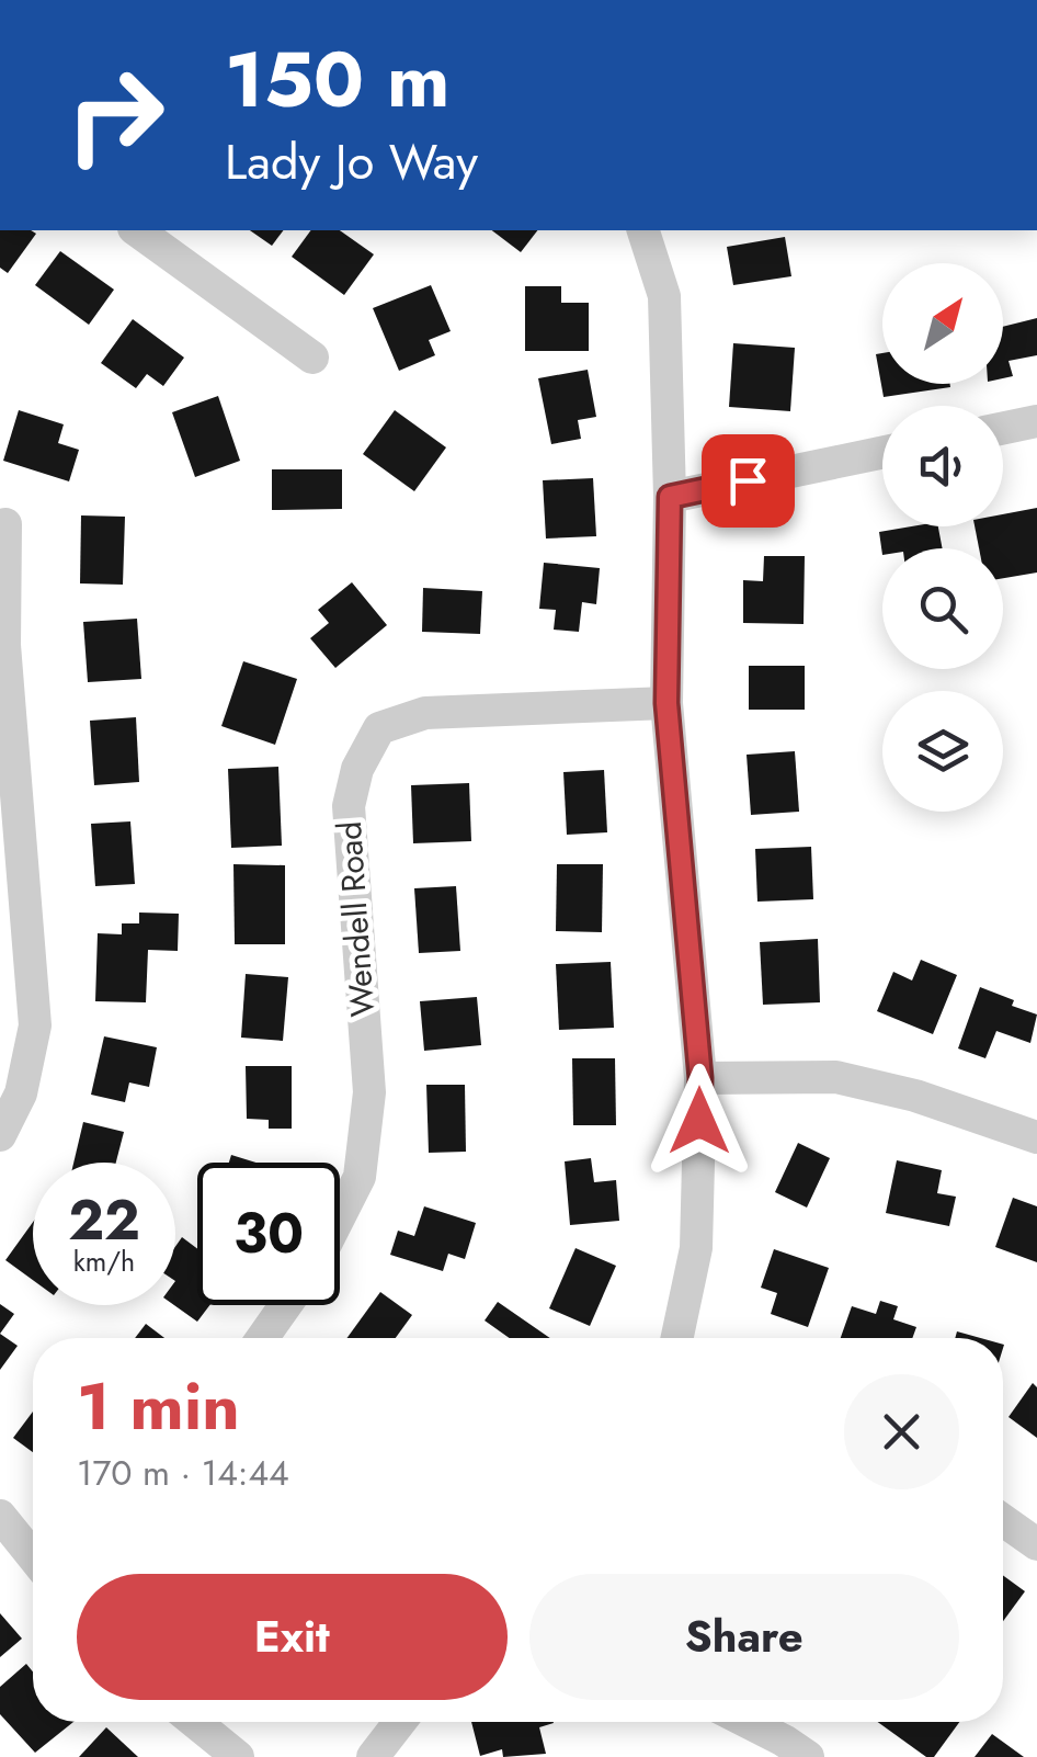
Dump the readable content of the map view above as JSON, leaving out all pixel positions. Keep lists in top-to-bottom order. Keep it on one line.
{"streets":{"street":["Wendell Road"]},"north":"top right","page":{"turn":["150 m","Lady Jo Way"],"speed":"22 km/h","limit":"30","heading":["1 min","170 m · 14:44"],"buttons":["Exit","Share"]}}
